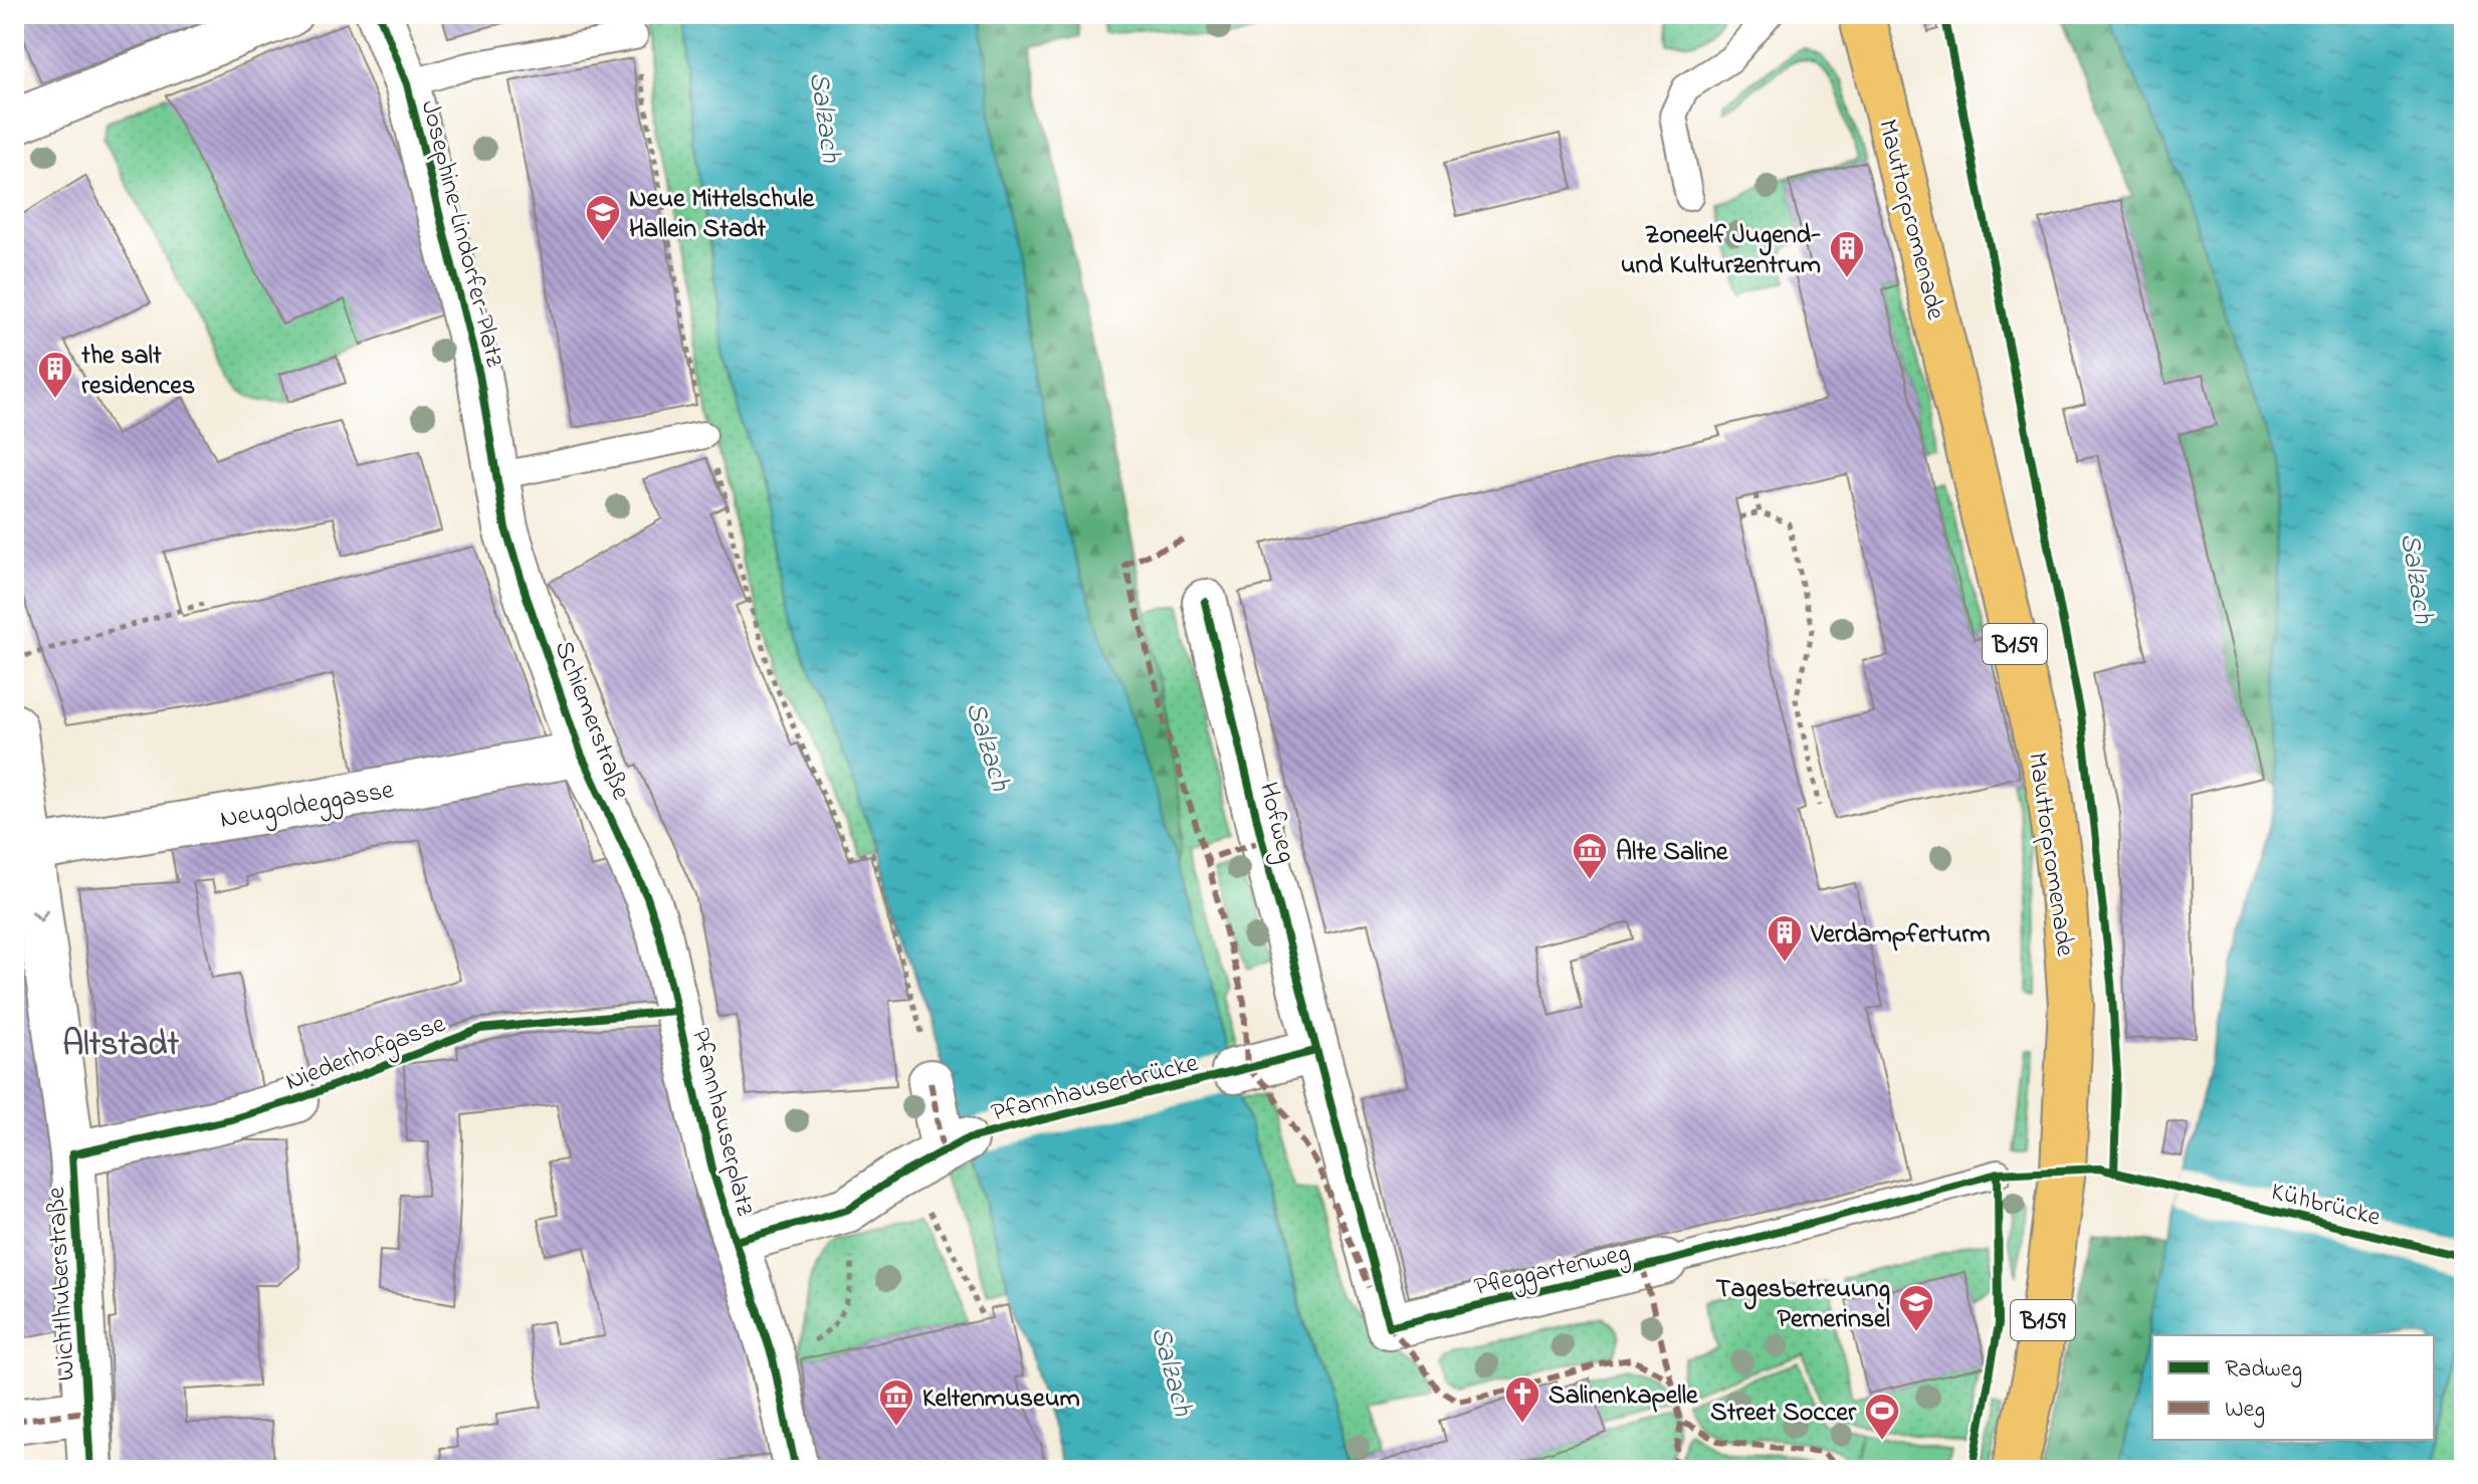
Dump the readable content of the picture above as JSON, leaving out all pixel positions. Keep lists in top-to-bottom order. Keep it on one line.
{"streets":{"main road":["Mauttorpromenade","B159"],"street":["Josephine-Lindorfer-Platz","Schiemerstraße","Neugoldeggasse","Hofweg","Niederhofgasse","Pfannhauserplatz","Pfleggartenweg","Wichtlhuberstraße"],"cycle path":["Pfannhauserbrücke","Kühbrücke"]},"crossings":[["Josephine-Lindorfer-Platz","Schiemerstraße"],["Schiemerstraße","Neugoldeggasse"],["Schiemerstraße","Niederhofgasse"],["Schiemerstraße","Pfannhauserplatz"],["Neugoldeggasse","Wichtlhuberstraße"],["Hofweg","Pfleggartenweg"],["Niederhofgasse","Pfannhauserplatz"],["Niederhofgasse","Wichtlhuberstraße"]],"one_way":["Wichtlhuberstraße"],"districts":["Altstadt"],"water":["Salzach"],"places":{"school or university":["Neue Mittelschule Hallein Stadt","Tagesbetreuung Pernerinsel"],"building":["Zoneelf Jugend- und Kulturzentrum","the salt residences","Verdampferturm"],"museum":["Alte Saline","Keltenmuseum"],"church":["Salinenkapelle"],"sports":["Street Soccer"]},"legend":["Radweg","Weg"]}
